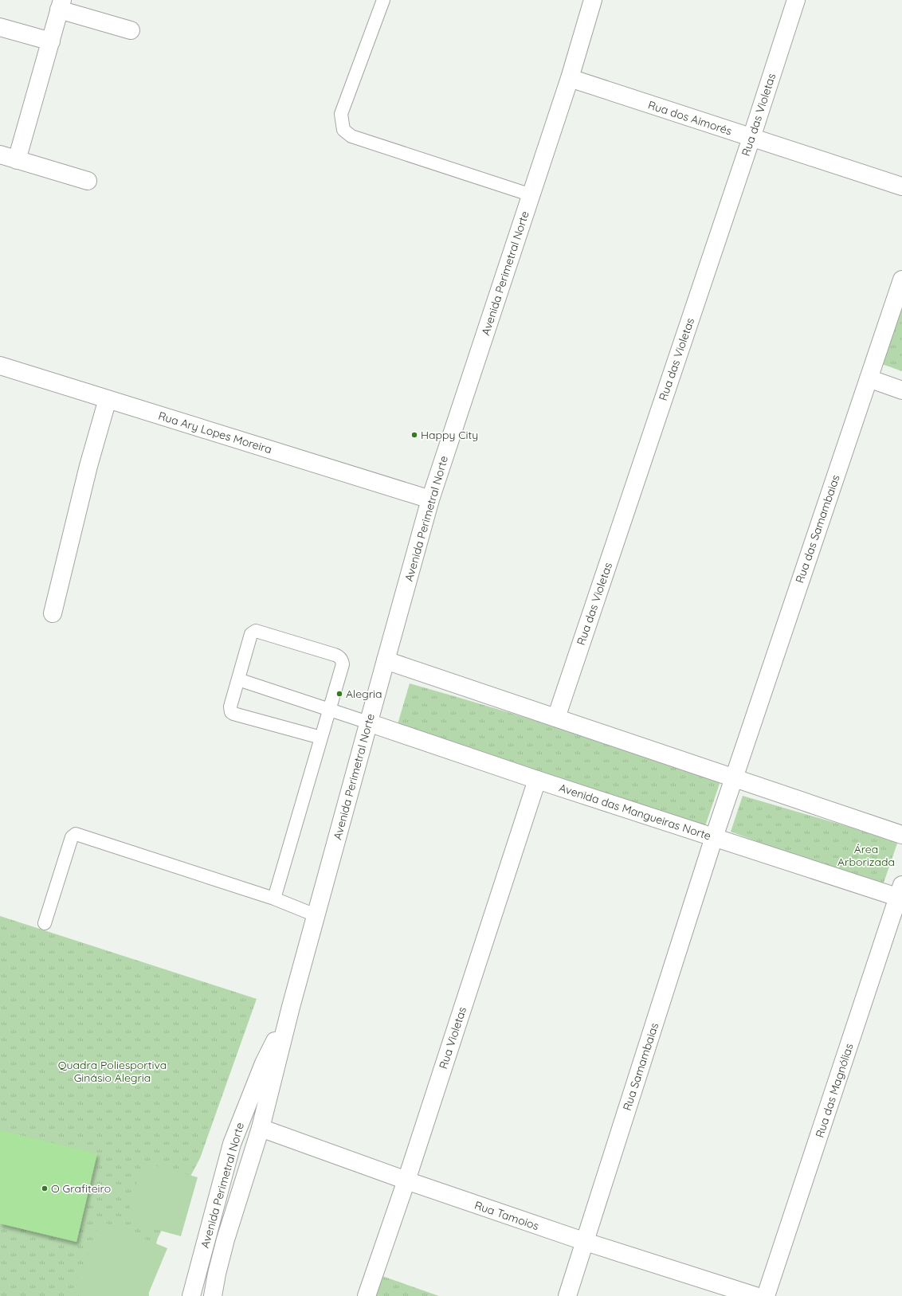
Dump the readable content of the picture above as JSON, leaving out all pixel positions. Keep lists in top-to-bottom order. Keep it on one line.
{"streets":{"street":["Rua das Violetas","Rua dos Aimorés","Avenida Perimetral Norte","Rua Ary Lopes Moreira","Rua das Samambaias","Avenida das Mangueiras Norte","Rua Violetas","Rua Samambaias","Rua das Magnólias","Rua Tamoios"]},"crossings":[["Rua das Violetas","Rua dos Aimorés"],["Rua dos Aimorés","Avenida Perimetral Norte"],["Avenida Perimetral Norte","Rua Ary Lopes Moreira"],["Avenida Perimetral Norte","Avenida das Mangueiras Norte"],["Avenida Perimetral Norte","Rua Tamoios"],["Rua das Samambaias","Avenida das Mangueiras Norte"],["Rua das Samambaias","Rua Samambaias"],["Avenida das Mangueiras Norte","Rua Violetas"],["Avenida das Mangueiras Norte","Rua Samambaias"],["Avenida das Mangueiras Norte","Rua das Magnólias"],["Rua Violetas","Rua Tamoios"],["Rua Samambaias","Rua Tamoios"]],"parks":["Área Arborizada","Quadra Poliesportiva Ginásio Alegria"],"places":["Happy City","Alegria","O Grafiteiro"]}
